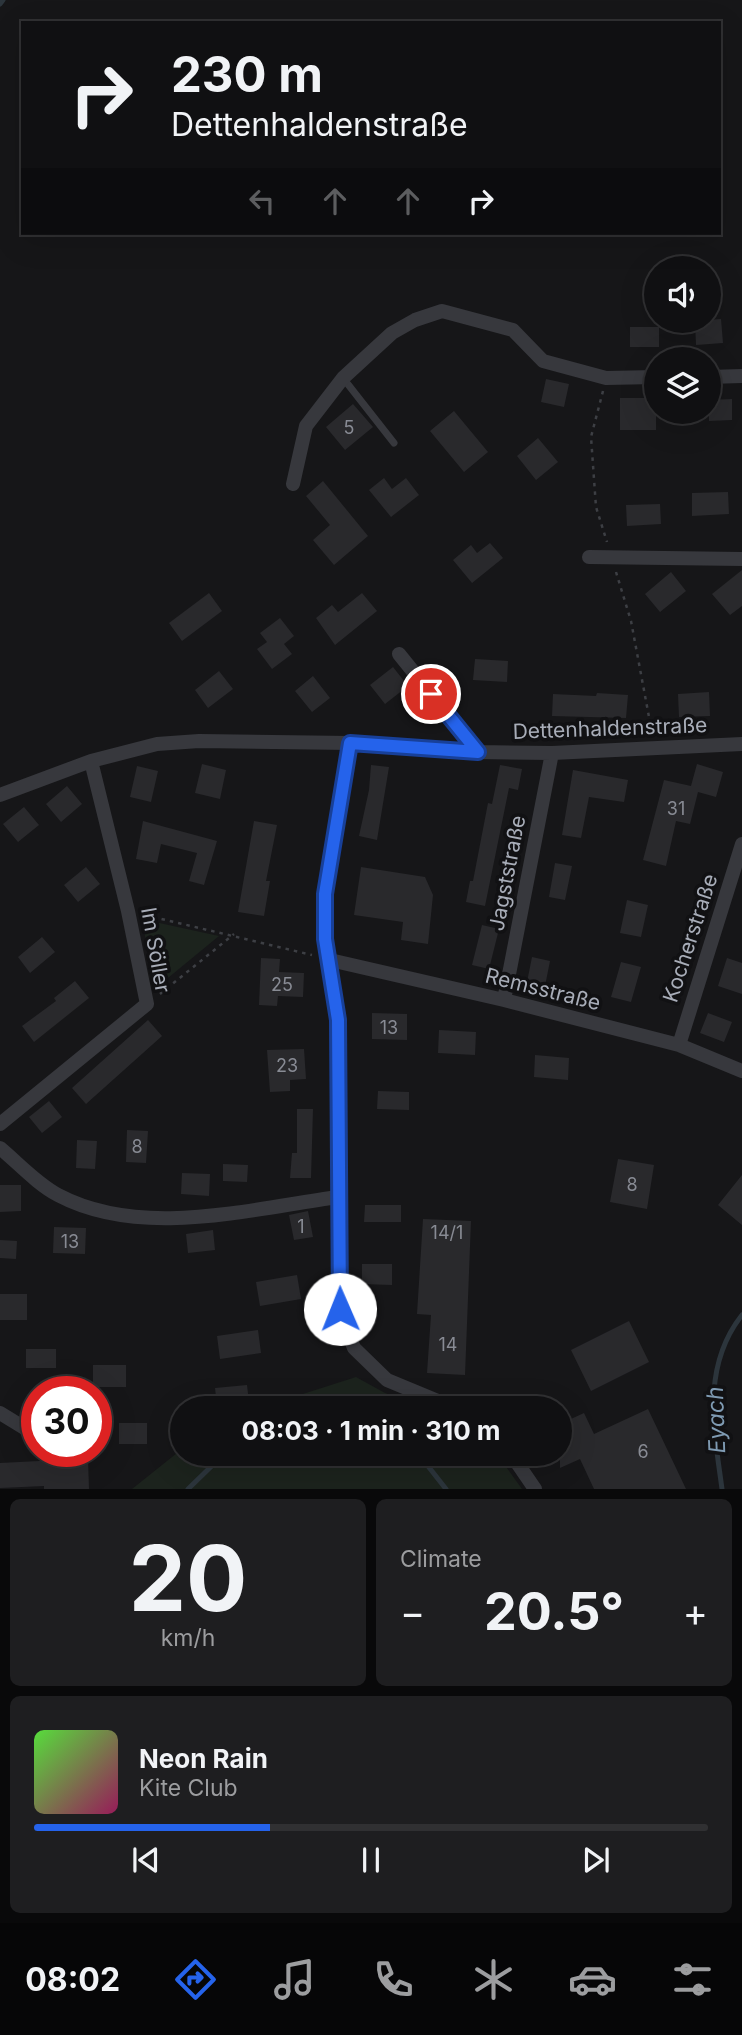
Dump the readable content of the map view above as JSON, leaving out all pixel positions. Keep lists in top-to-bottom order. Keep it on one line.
{"streets":{"street":["Dettenhaldenstraße","Jagststraße","Kocherstraße","Im Söller","Remsstraße"]},"crossings":[["Dettenhaldenstraße","Jagststraße"],["Dettenhaldenstraße","Im Söller"],["Jagststraße","Remsstraße"],["Kocherstraße","Remsstraße"]],"water":["Eyach"],"house_numbers":["5","31","25","13","23","8","8","1","14/1","13","14","6"],"page":{"turn":["230 m","Dettenhaldenstraße"],"limit":"30","trip":"08:03 · 1 min · 310 m","tile":[["20","km/h"],"Climate"],"heat":["−","20.5°","+"],"song":["Neon Rain","Kite Club"],"tabs":"08:02"}}
